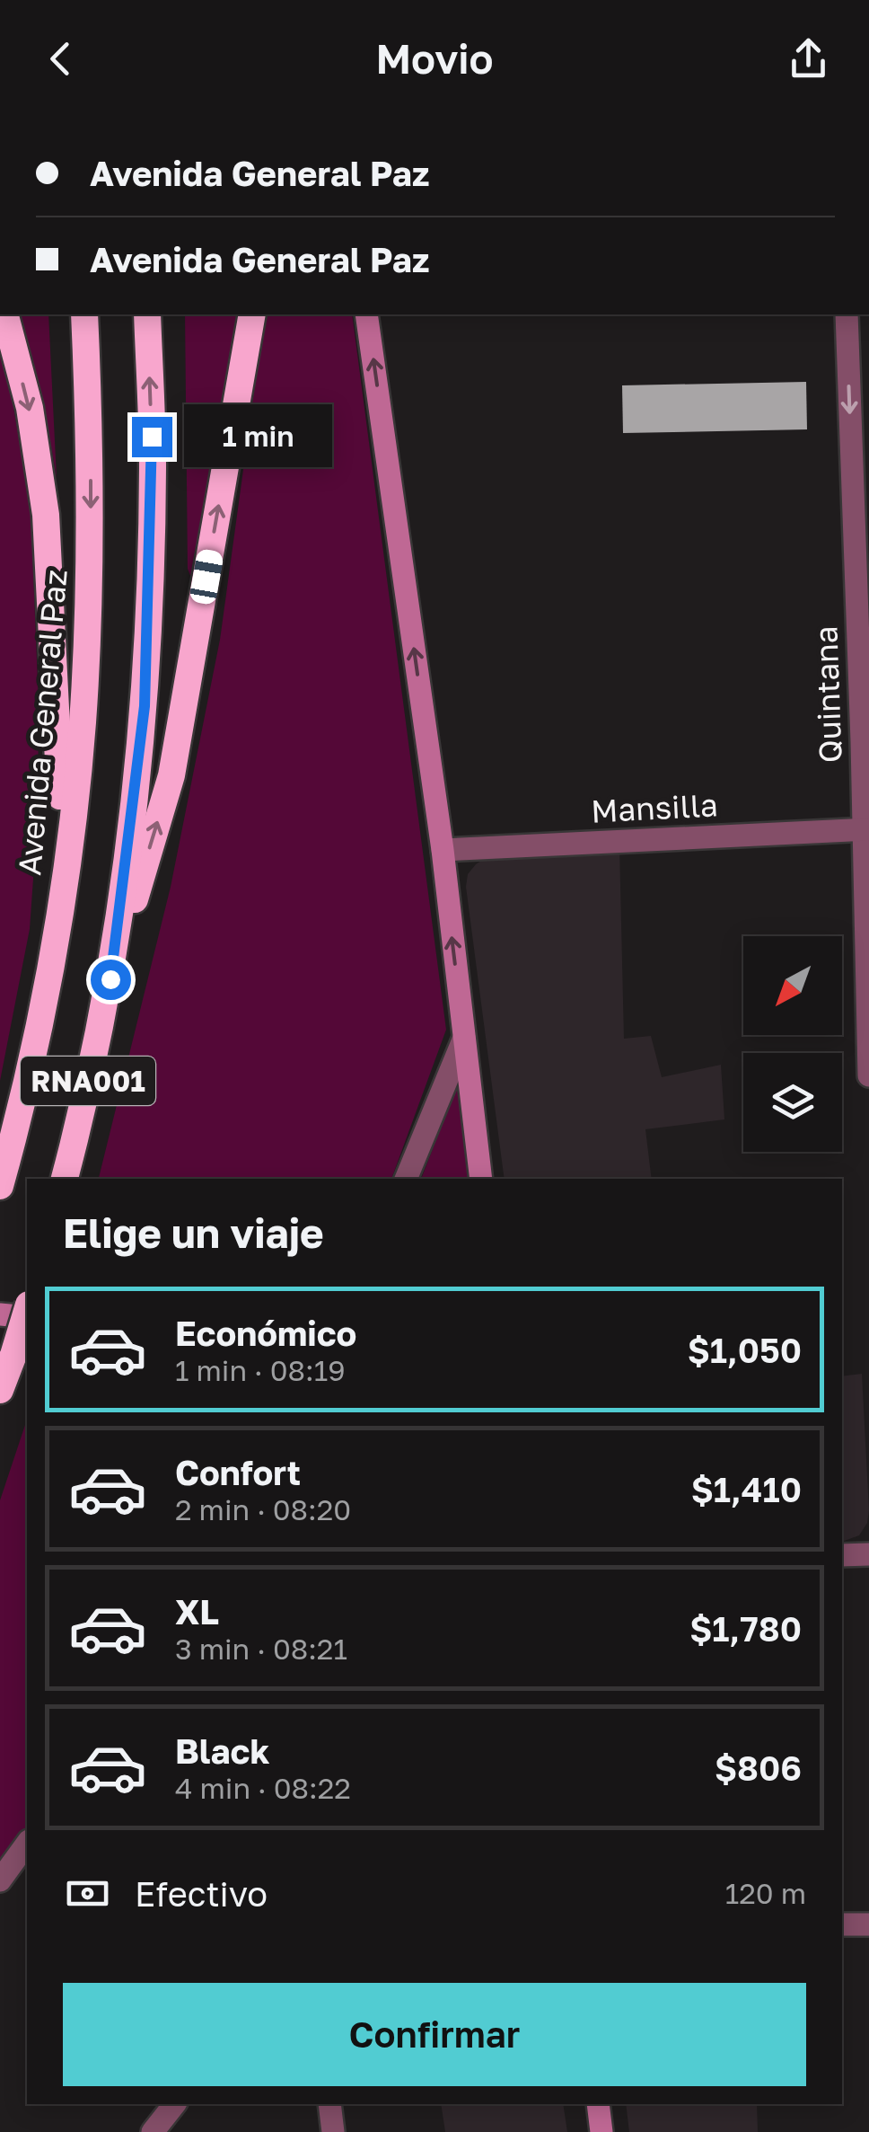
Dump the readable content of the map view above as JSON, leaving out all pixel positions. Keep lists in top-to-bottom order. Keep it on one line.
{"streets":{"highway":["Avenida General Paz","RNA001"],"street":["Quintana","Mansilla"]},"crossings":[["Quintana","Mansilla"]],"one_way":["Quintana"],"north":"bottom left","page":{"header":"Movio","banner":["Avenida General Paz","Avenida General Paz"],"bubble":"1 min","heading":"Elige un viaje","list":[{"name":"Económico","note":"1 min · 08:19","value":"$1,050"},{"name":"Confort","note":"2 min · 08:20","value":"$1,410"},{"name":"XL","note":"3 min · 08:21","value":"$1,780"},{"name":"Black","note":"4 min · 08:22","value":"$806"}],"pay":["Efectivo","120 m"],"buttons":"Confirmar"}}
